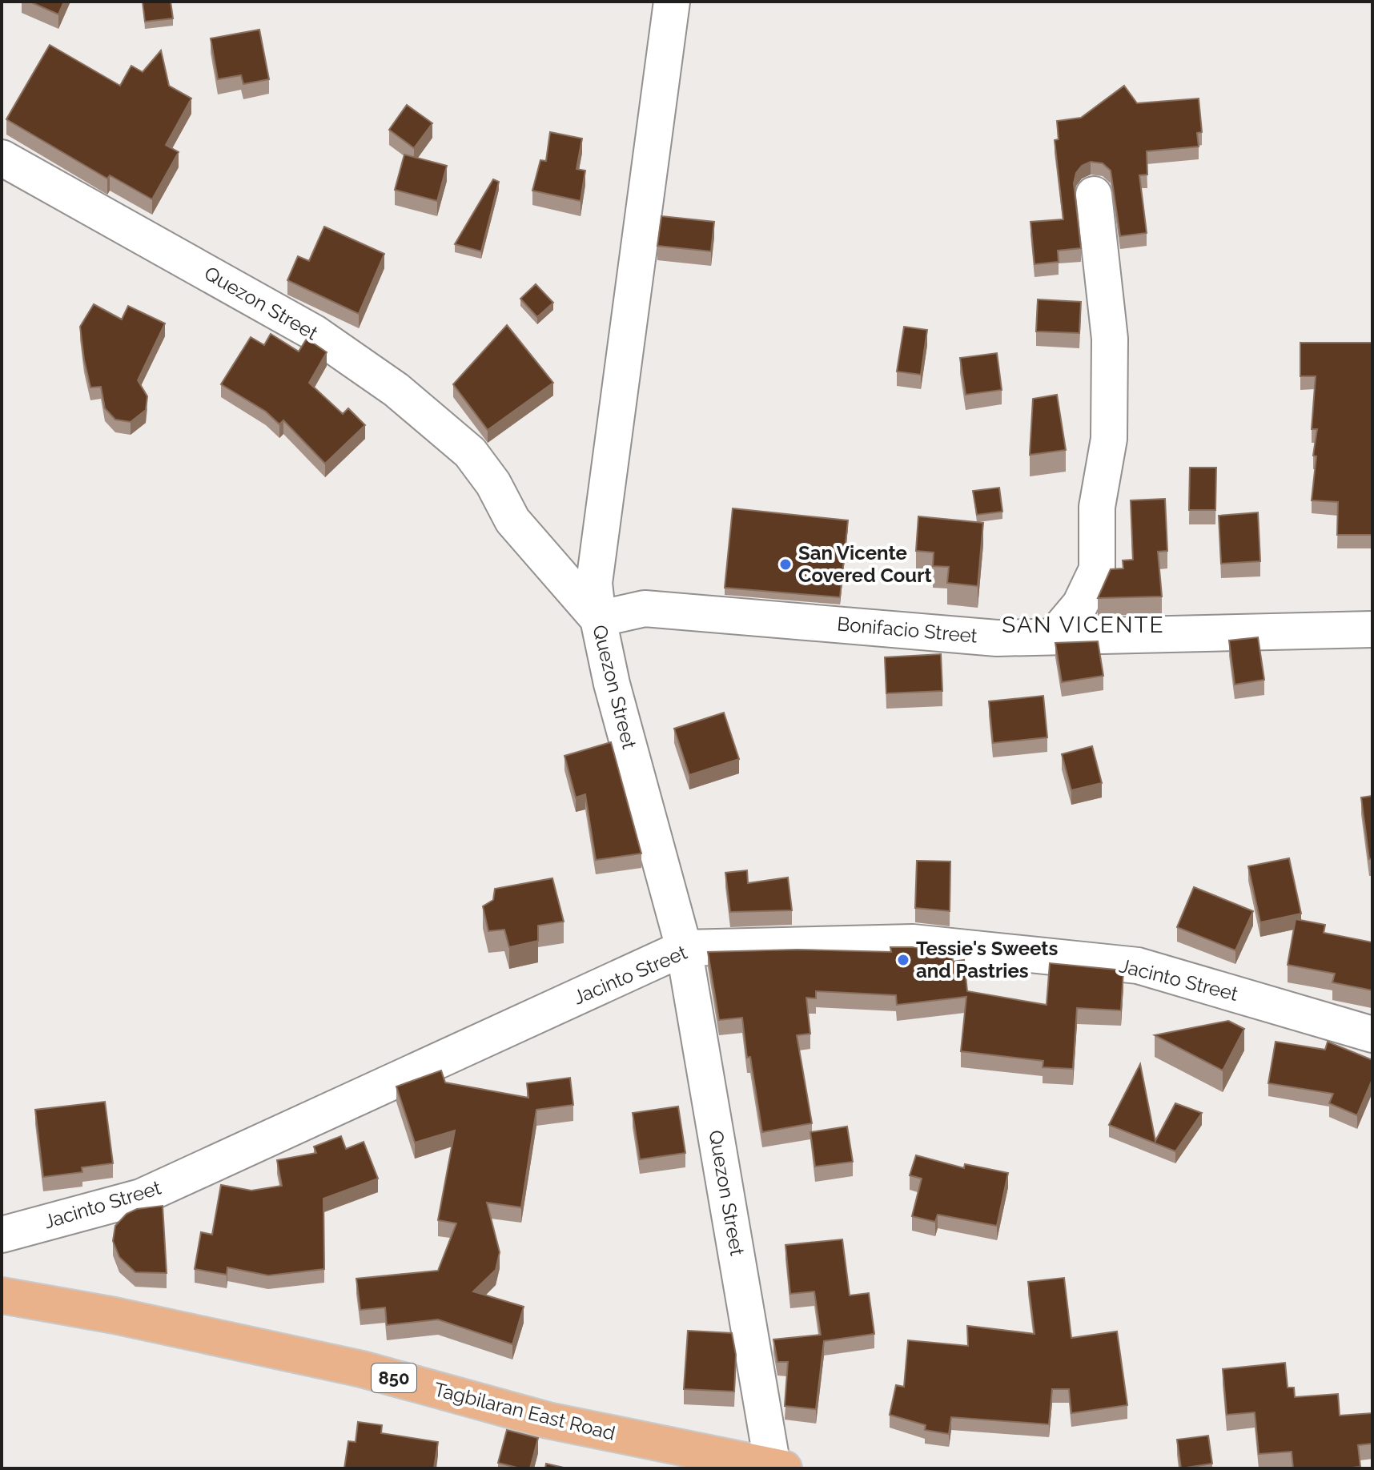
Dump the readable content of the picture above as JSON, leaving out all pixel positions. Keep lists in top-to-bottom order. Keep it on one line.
{"streets":{"main road":["850","Tagbilaran East Road"],"street":["Quezon Street","Bonifacio Street","Jacinto Street"]},"crossings":[["Quezon Street","Bonifacio Street"],["Quezon Street","Jacinto Street"],["Quezon Street","Tagbilaran East Road"]],"districts":["SAN VICENTE"],"places":["San Vicente Covered Court","Tessie's Sweets and Pastries"]}
